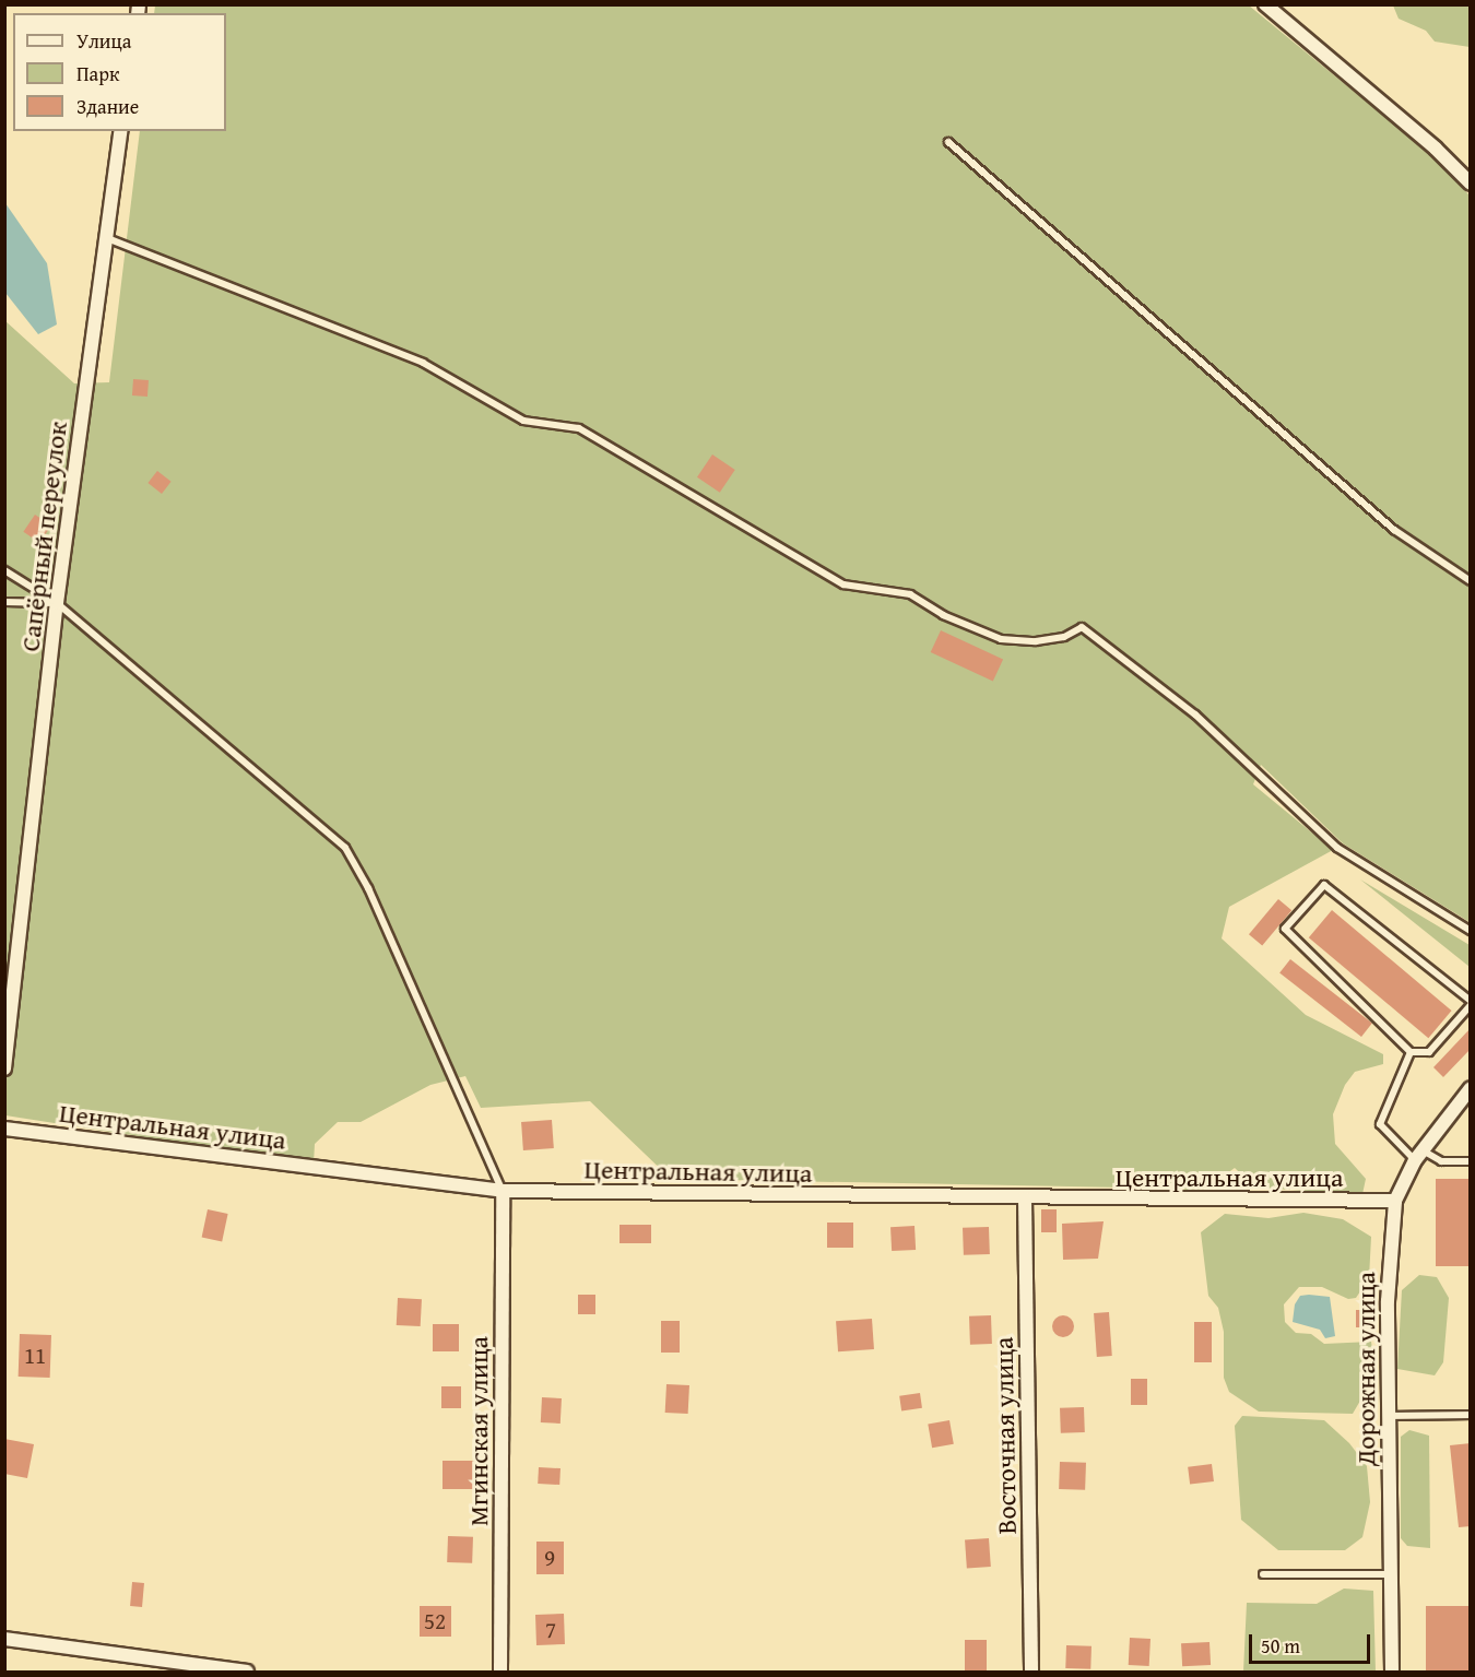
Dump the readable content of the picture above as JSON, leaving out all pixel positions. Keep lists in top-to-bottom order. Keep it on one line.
{"streets":{"street":["Сапёрный переулок","Центральная улица","Дорожная улица","Мгинская улица","Восточная улица"]},"crossings":[["Центральная улица","Дорожная улица"],["Центральная улица","Мгинская улица"],["Центральная улица","Восточная улица"]],"house_numbers":["11","9","52","7"],"legend":["Улица","Парк","Здание"],"scale_bar":"50 m"}
